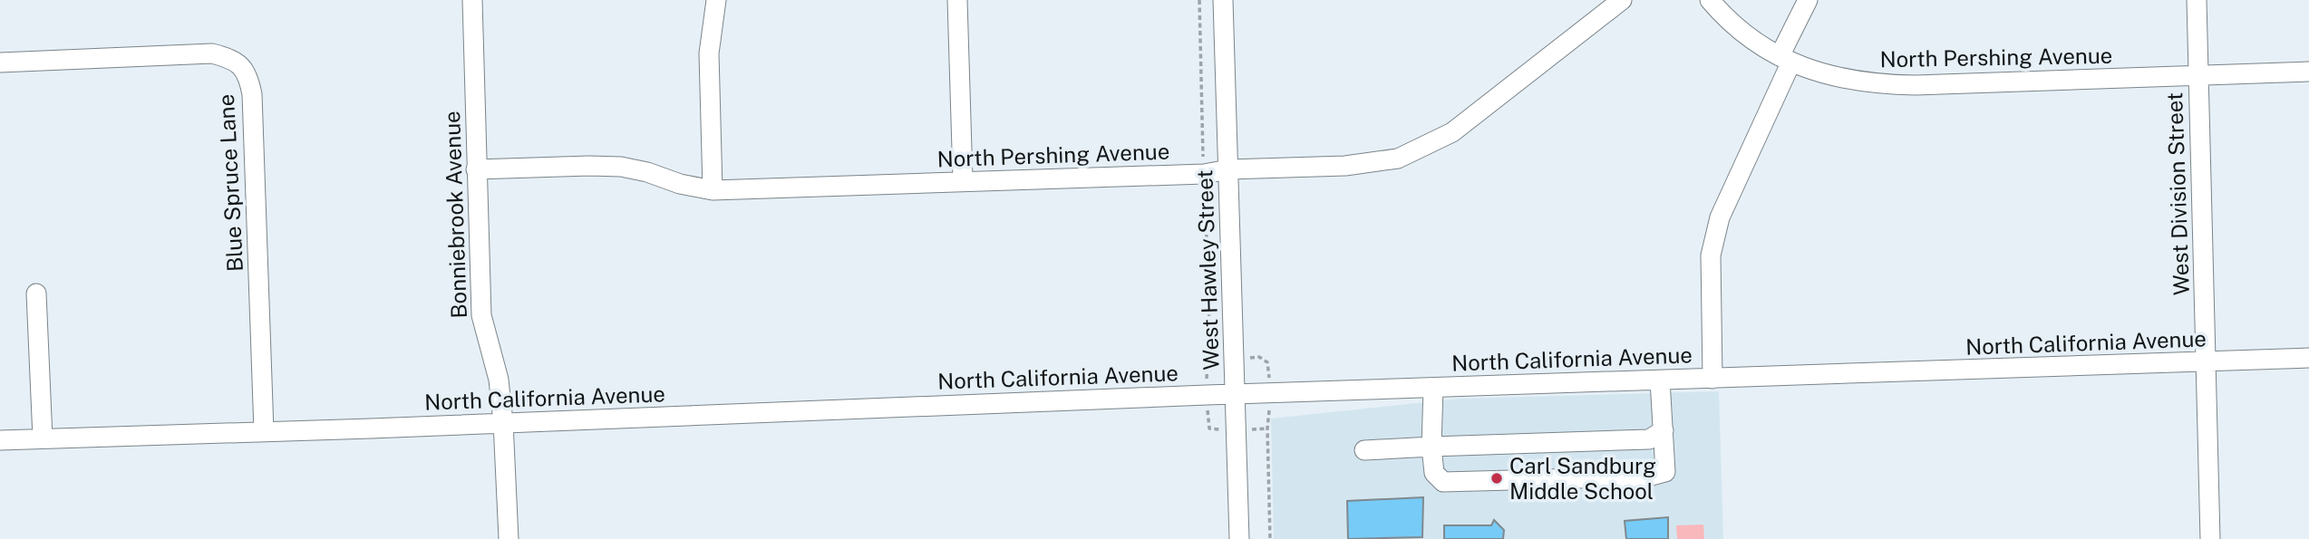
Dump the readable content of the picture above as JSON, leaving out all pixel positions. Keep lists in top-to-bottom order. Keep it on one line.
{"streets":{"street":["North Pershing Avenue","Blue Spruce Lane","West Division Street","Bonniebrook Avenue","West Hawley Street","North California Avenue"]},"crossings":[["North Pershing Avenue","West Division Street"],["North Pershing Avenue","Bonniebrook Avenue"],["North Pershing Avenue","West Hawley Street"],["Blue Spruce Lane","North California Avenue"],["West Division Street","North California Avenue"],["Bonniebrook Avenue","North California Avenue"],["West Hawley Street","North California Avenue"]],"places":["Carl Sandburg Middle School"]}
